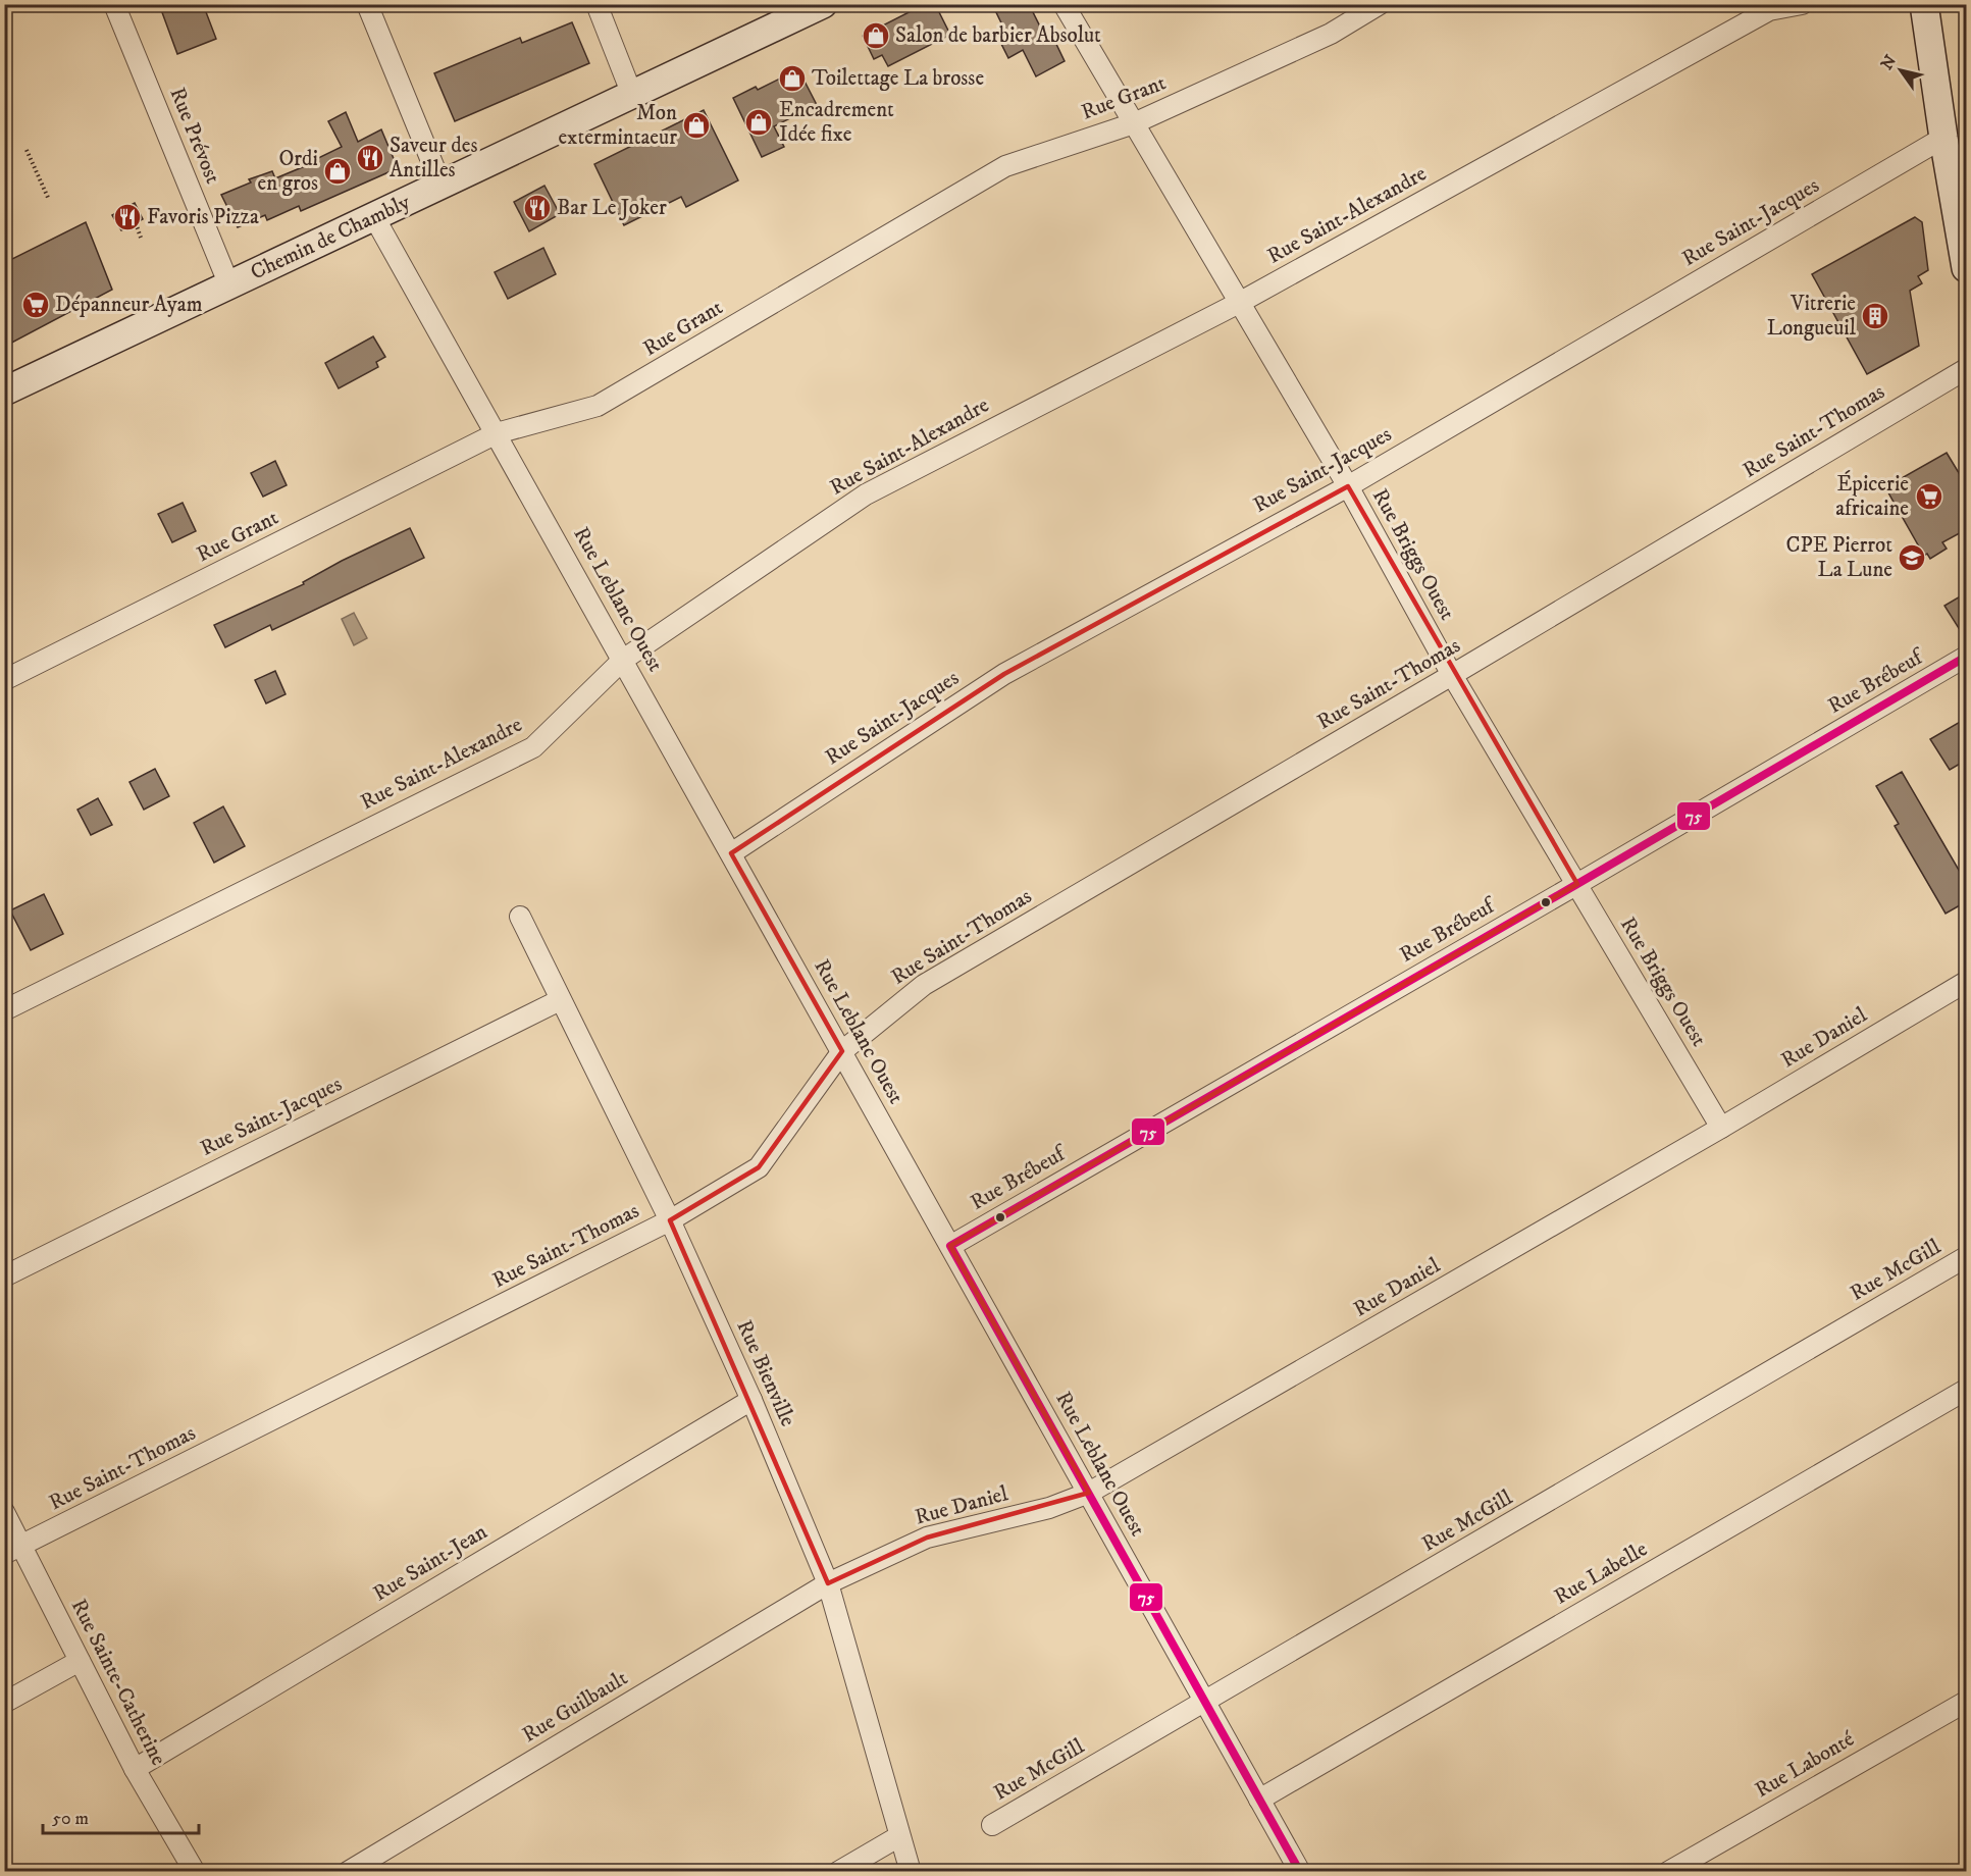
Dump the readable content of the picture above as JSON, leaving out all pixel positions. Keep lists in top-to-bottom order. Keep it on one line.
{"streets":{"main road":["Chemin de Chambly"],"street":["Rue Grant","Rue Prévost","Rue Saint-Alexandre","Rue Saint-Jacques","Rue Saint-Thomas","Rue Briggs Ouest","Rue Leblanc Ouest","Rue Brébeuf","Rue Daniel","Rue McGill","Rue Bienville","Rue Saint-Jean","Rue Labelle","Rue Sainte-Catherine","Rue Guilbault","Rue Labonté"]},"crossings":[["Rue Grant","Rue Briggs Ouest"],["Rue Grant","Rue Leblanc Ouest"],["Rue Prévost","Chemin de Chambly"],["Rue Saint-Alexandre","Rue Briggs Ouest"],["Rue Saint-Alexandre","Rue Leblanc Ouest"],["Rue Saint-Jacques","Rue Briggs Ouest"],["Rue Saint-Jacques","Rue Leblanc Ouest"],["Rue Saint-Jacques","Rue Bienville"],["Chemin de Chambly","Rue Leblanc Ouest"],["Rue Saint-Thomas","Rue Briggs Ouest"],["Rue Saint-Thomas","Rue Leblanc Ouest"],["Rue Saint-Thomas","Rue Bienville"],["Rue Saint-Thomas","Rue Sainte-Catherine"],["Rue Briggs Ouest","Rue Brébeuf"],["Rue Briggs Ouest","Rue Daniel"],["Rue Leblanc Ouest","Rue Brébeuf"],["Rue Leblanc Ouest","Rue Daniel"],["Rue Leblanc Ouest","Rue McGill"],["Rue Leblanc Ouest","Rue Labelle"],["Rue Daniel","Rue Bienville"],["Rue Daniel","Rue Guilbault"],["Rue Bienville","Rue Saint-Jean"],["Rue Bienville","Rue Guilbault"],["Rue Saint-Jean","Rue Sainte-Catherine"]],"places":{"shop":["Salon de barbier Absolut","Toilettage La brosse","Encadrement Idée fixe","Mon extermintaeur","Ordi en gros"],"restaurant":["Saveur des Antilles","Bar Le Joker","Favoris Pizza"],"supermarket":["Dépanneur Ayam","Épicerie africaine"],"building":["Vitrerie Longueuil"],"school or university":["CPE Pierrot La Lune"]},"lines":["transit line 75"],"scale_bar":"50 m","north":"top left"}
